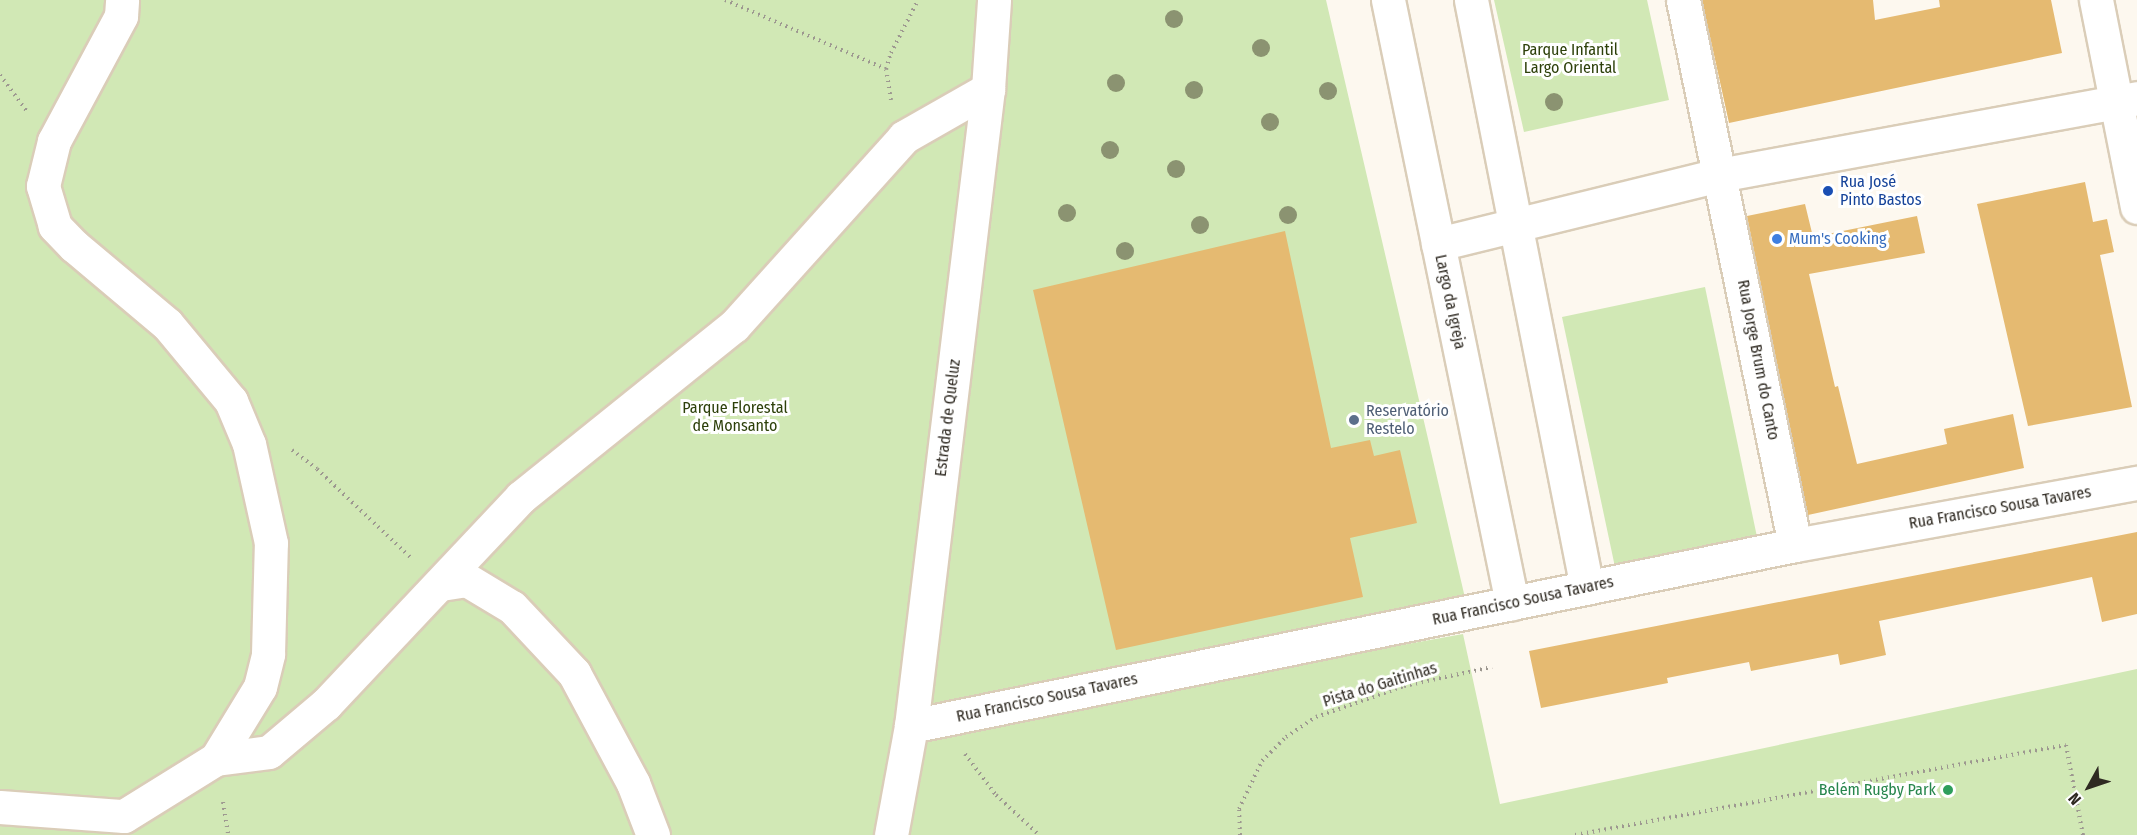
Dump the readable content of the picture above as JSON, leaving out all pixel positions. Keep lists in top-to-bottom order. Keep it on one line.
{"streets":{"street":["Largo da Igreja","Rua Jorge Brum do Canto","Estrada de Queluz","Rua Francisco Sousa Tavares"],"path":["Pista do Gaitinhas"]},"crossings":[["Largo da Igreja","Rua Francisco Sousa Tavares"],["Rua Jorge Brum do Canto","Rua Francisco Sousa Tavares"],["Estrada de Queluz","Rua Francisco Sousa Tavares"]],"parks":["Parque Infantil Largo Oriental","Parque Florestal de Monsanto"],"places":["Rua José Pinto Bastos","Mum's Cooking","Reservatório Restelo","Belém Rugby Park"],"north":"bottom left"}
